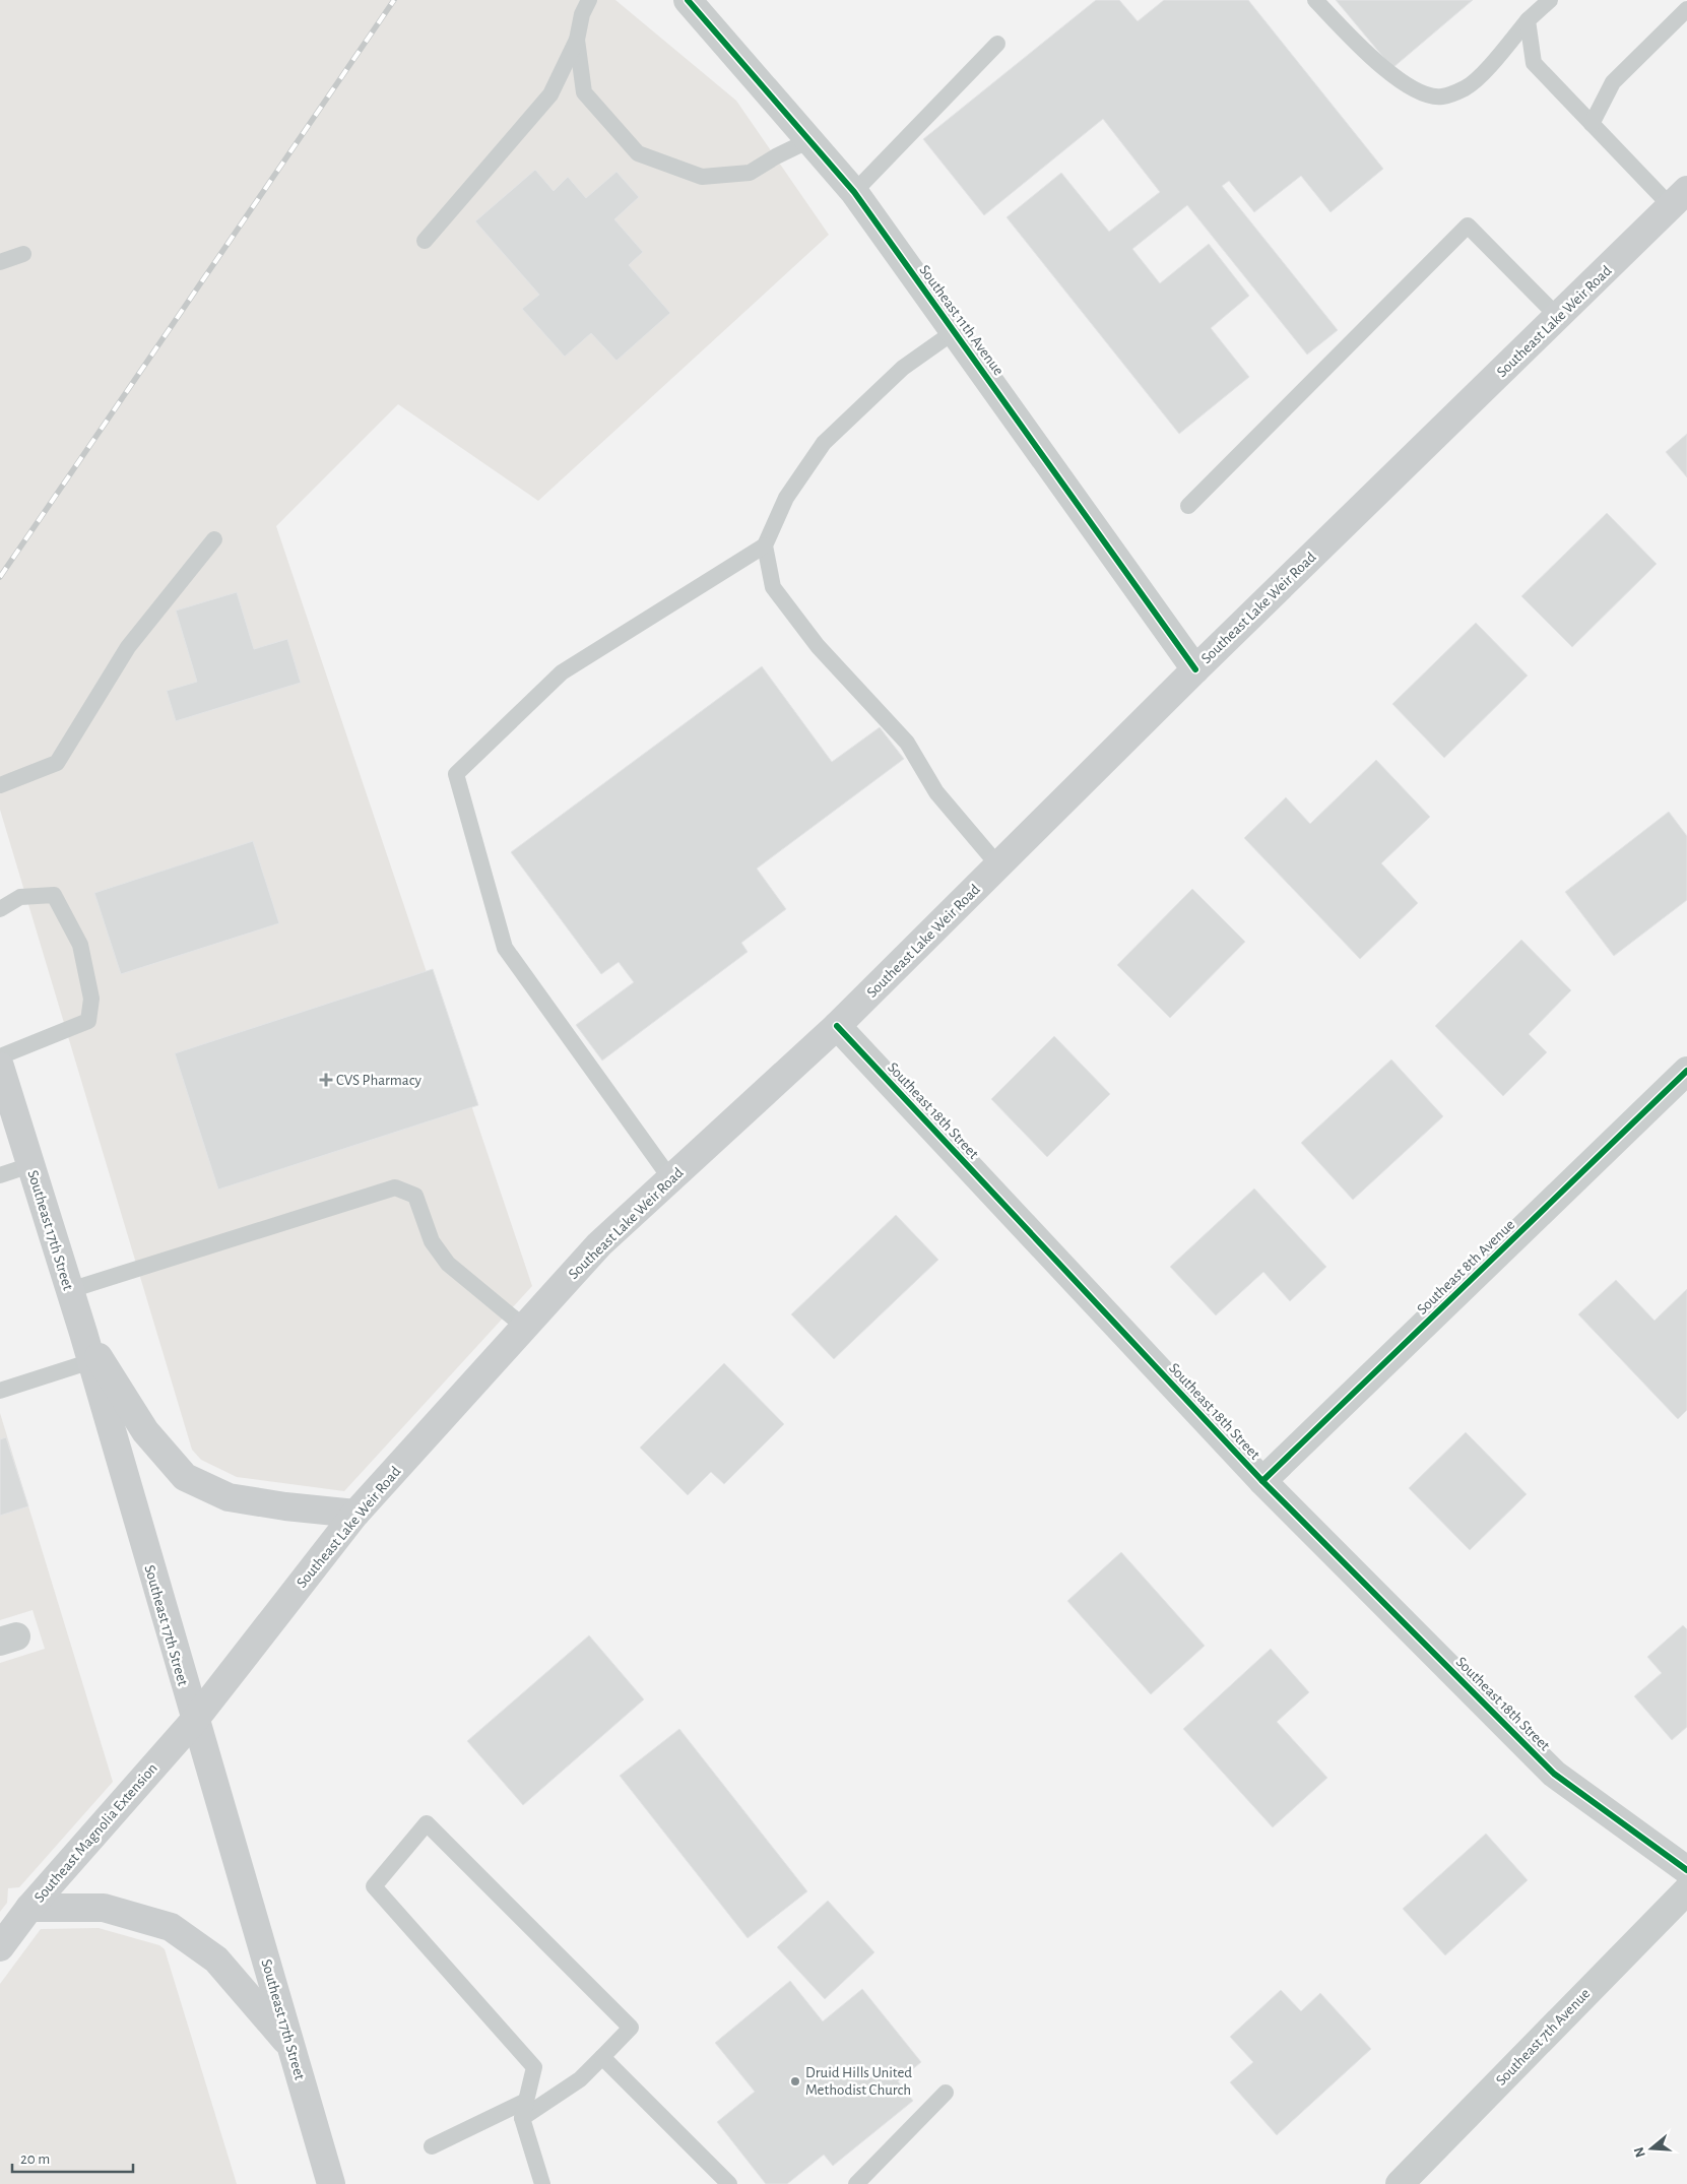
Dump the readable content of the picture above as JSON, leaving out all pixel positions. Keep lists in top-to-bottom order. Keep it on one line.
{"streets":{"main road":["Southeast Lake Weir Road","Southeast 17th Street","Southeast Magnolia Extension"],"street":["Southeast 11th Avenue","Southeast 18th Street","Southeast 8th Avenue","Southeast 7th Avenue"]},"crossings":[["Southeast 11th Avenue","Southeast Lake Weir Road"],["Southeast Lake Weir Road","Southeast 18th Street"],["Southeast Lake Weir Road","Southeast 17th Street"],["Southeast Lake Weir Road","Southeast Magnolia Extension"],["Southeast 18th Street","Southeast 8th Avenue"],["Southeast 17th Street","Southeast Magnolia Extension"]],"places":{"health":["CVS Pharmacy"],"other":["Druid Hills United Methodist Church"]},"scale_bar":"20 m","north":"left"}
